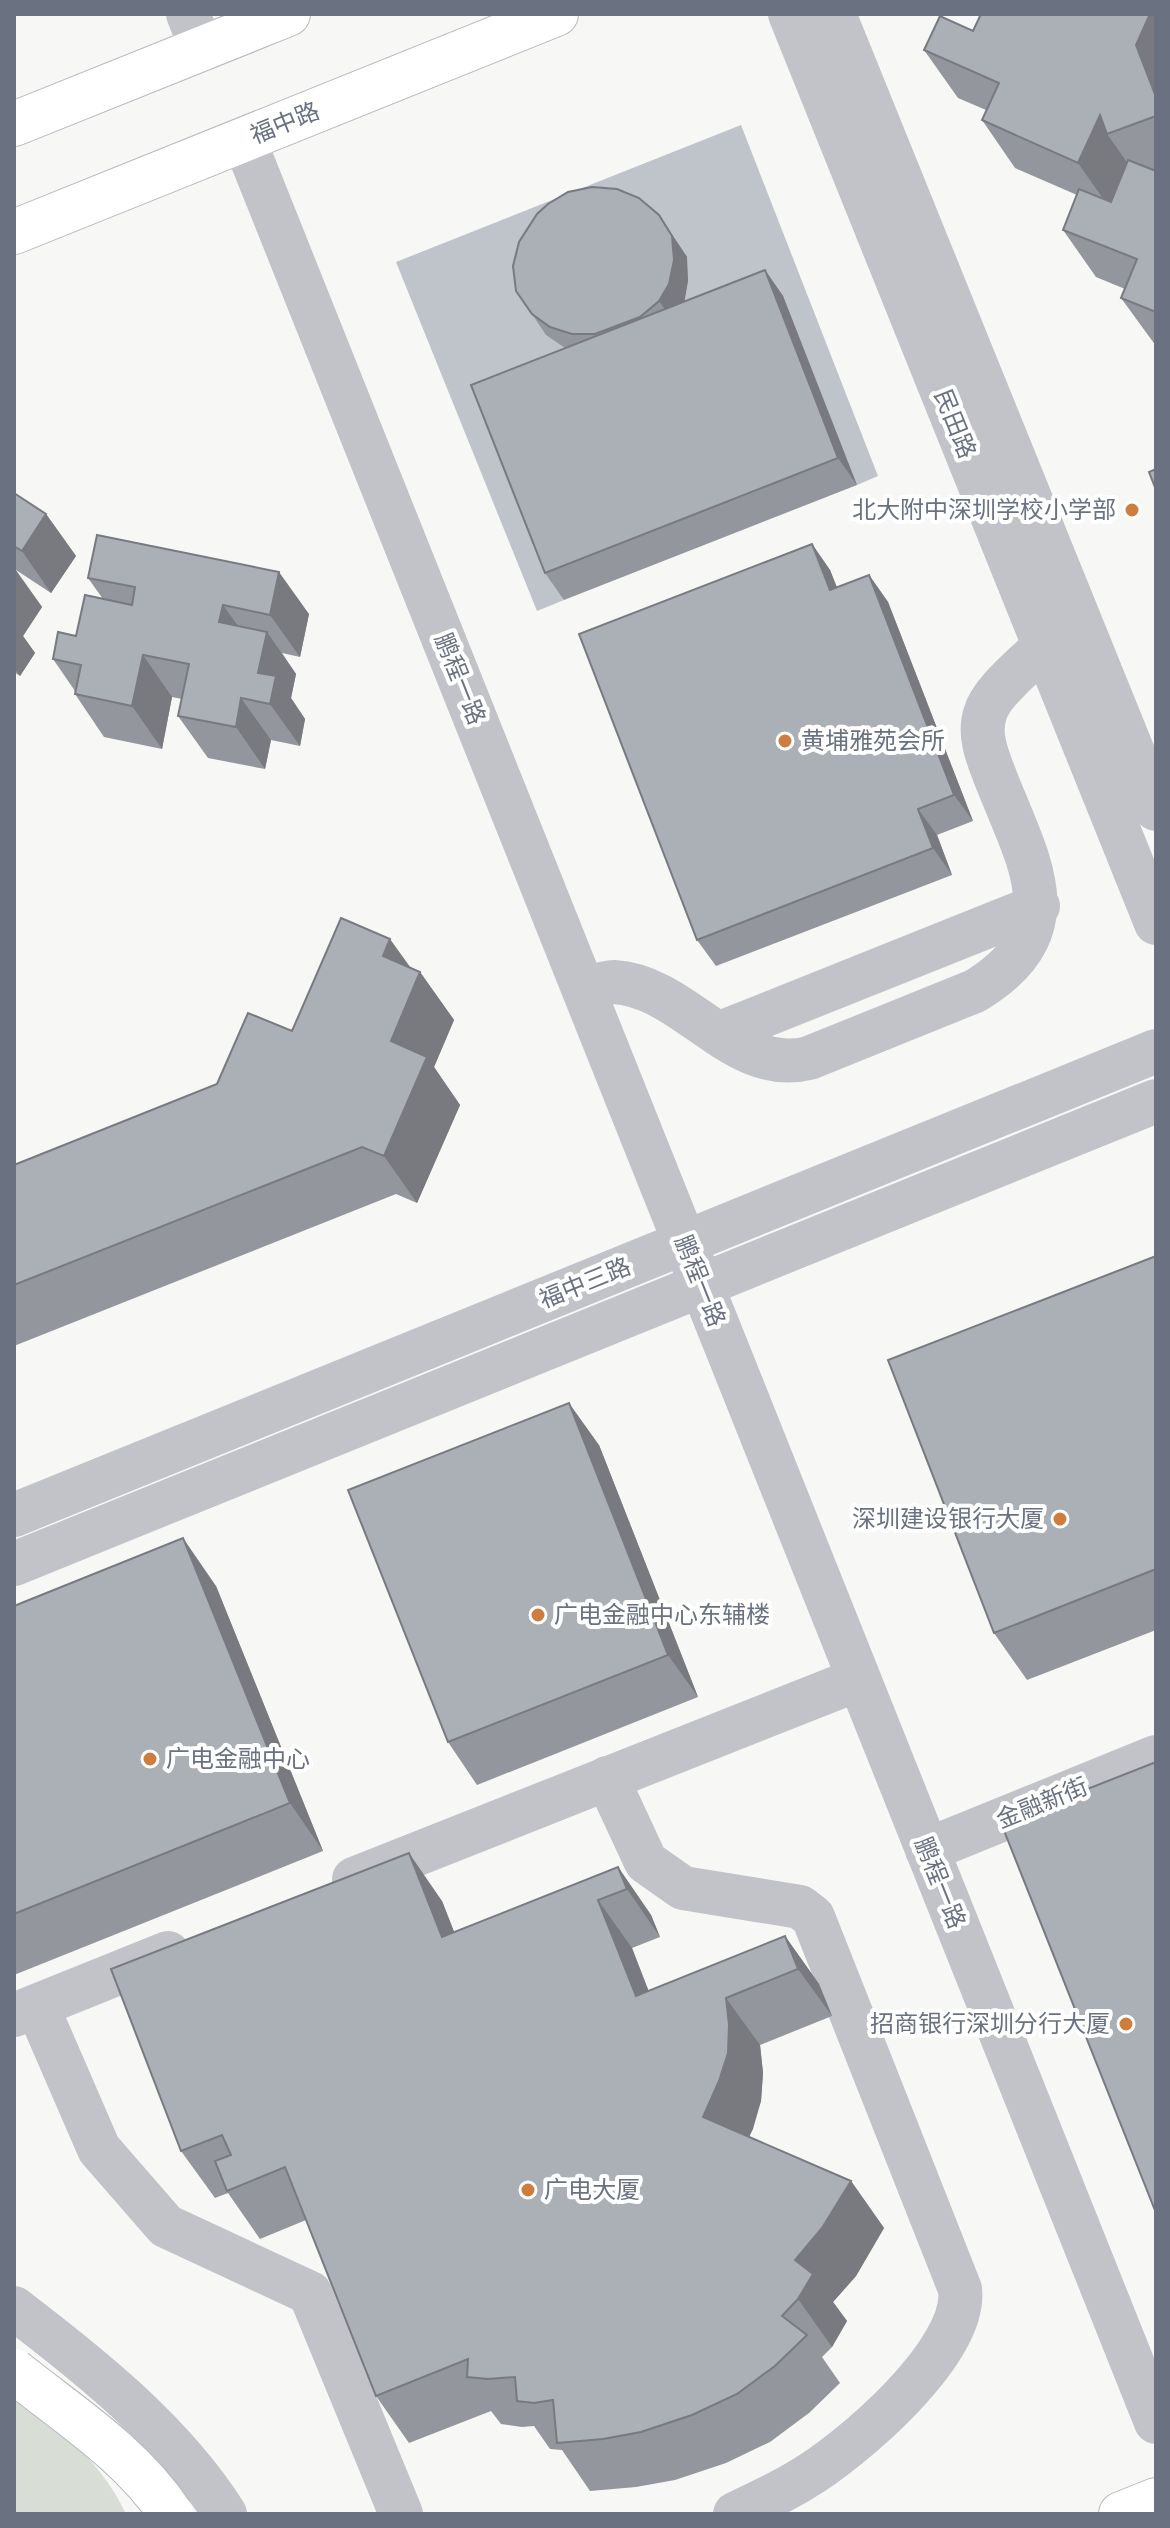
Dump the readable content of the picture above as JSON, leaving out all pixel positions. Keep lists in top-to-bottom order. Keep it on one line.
{"streets":{"main road":["福中路"],"street":["民田路","鹏程一路","福中三路","金融新街"]},"crossings":[["福中路","鹏程一路"],["鹏程一路","福中三路"],["鹏程一路","金融新街"]],"places":["北大附中深圳学校小学部","黄埔雅苑会所","深圳建设银行大厦","广电金融中心东辅楼","广电金融中心","招商银行深圳分行大厦","广电大厦"]}
